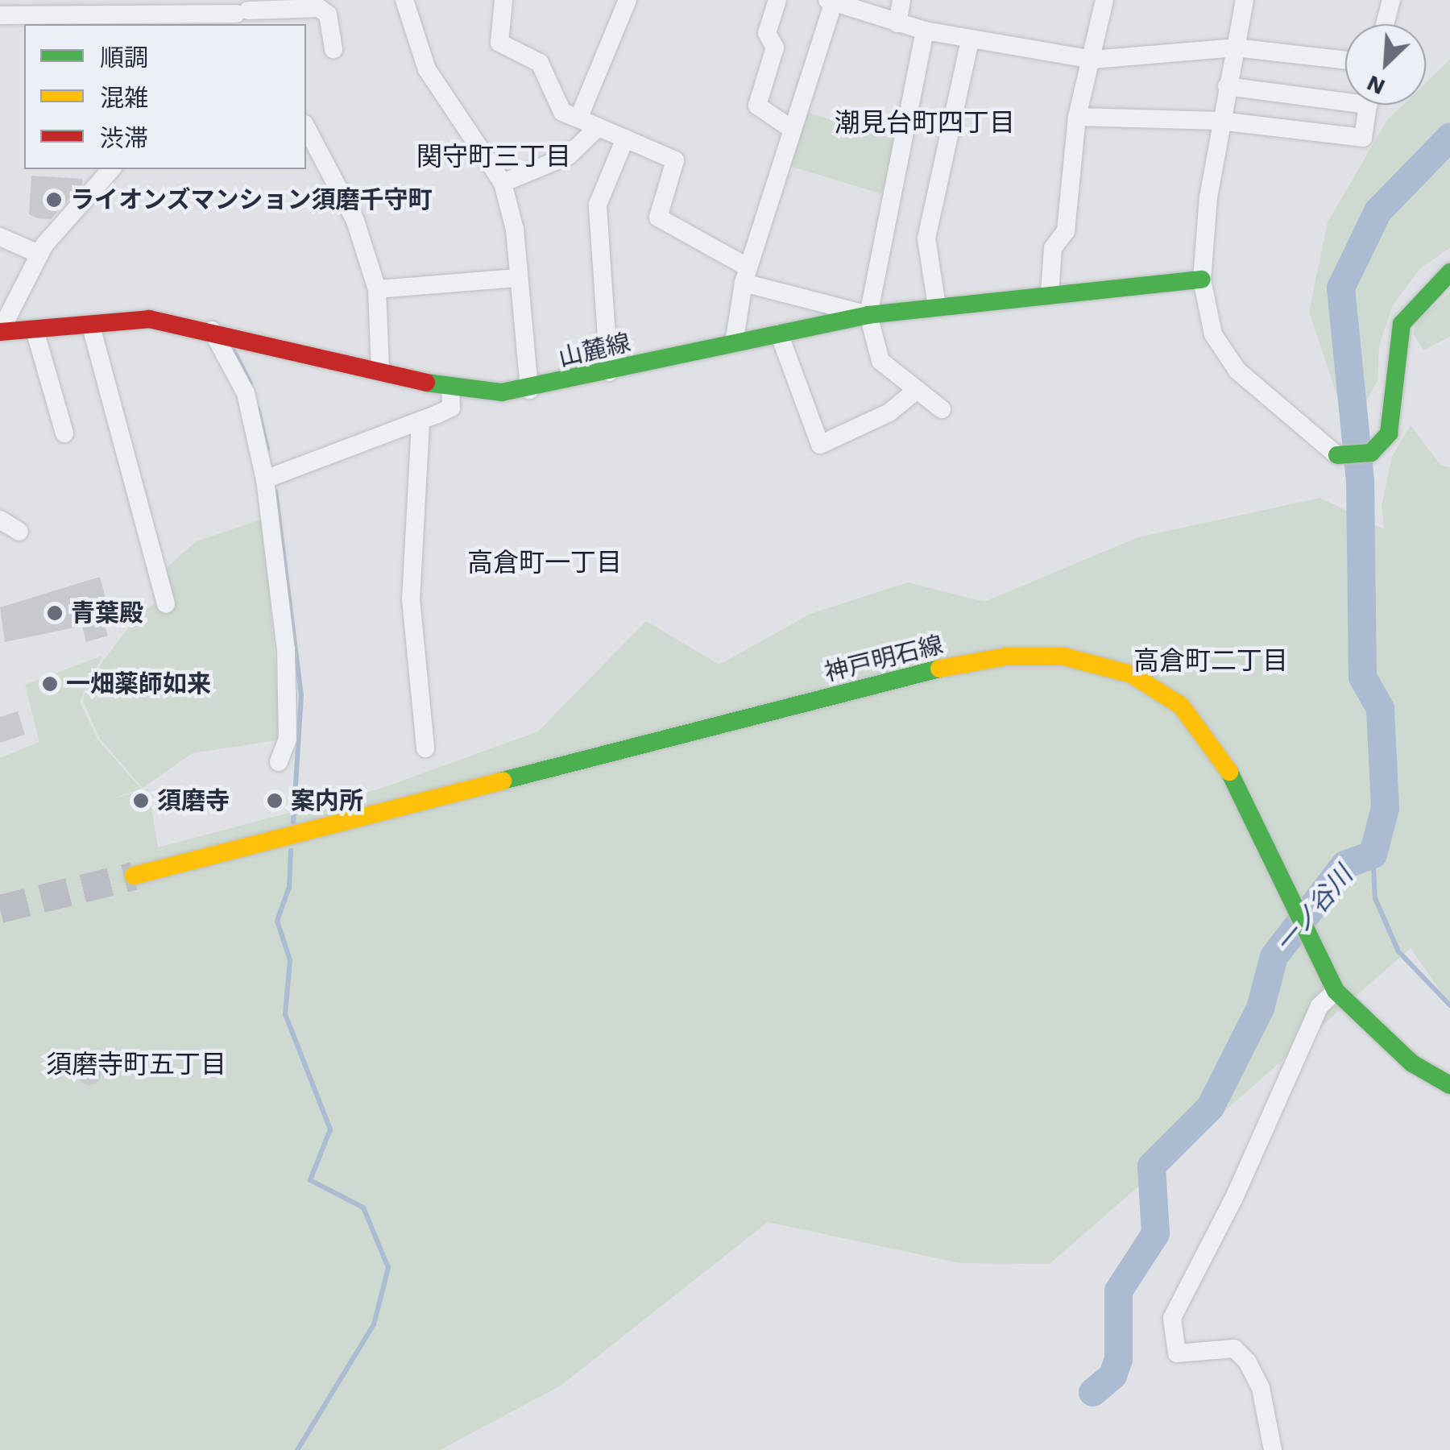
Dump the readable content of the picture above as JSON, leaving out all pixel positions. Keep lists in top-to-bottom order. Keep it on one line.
{"streets":{"main road":["山麓線","神戸明石線"]},"districts":["潮見台町四丁目","関守町三丁目","高倉町一丁目","高倉町二丁目","須磨寺町五丁目"],"water":["一ノ谷川"],"places":["ライオンズマンション須磨千守町","青葉殿","一畑薬師如来","須磨寺","案内所"],"legend":["順調","混雑","渋滞"],"north":"bottom left"}
